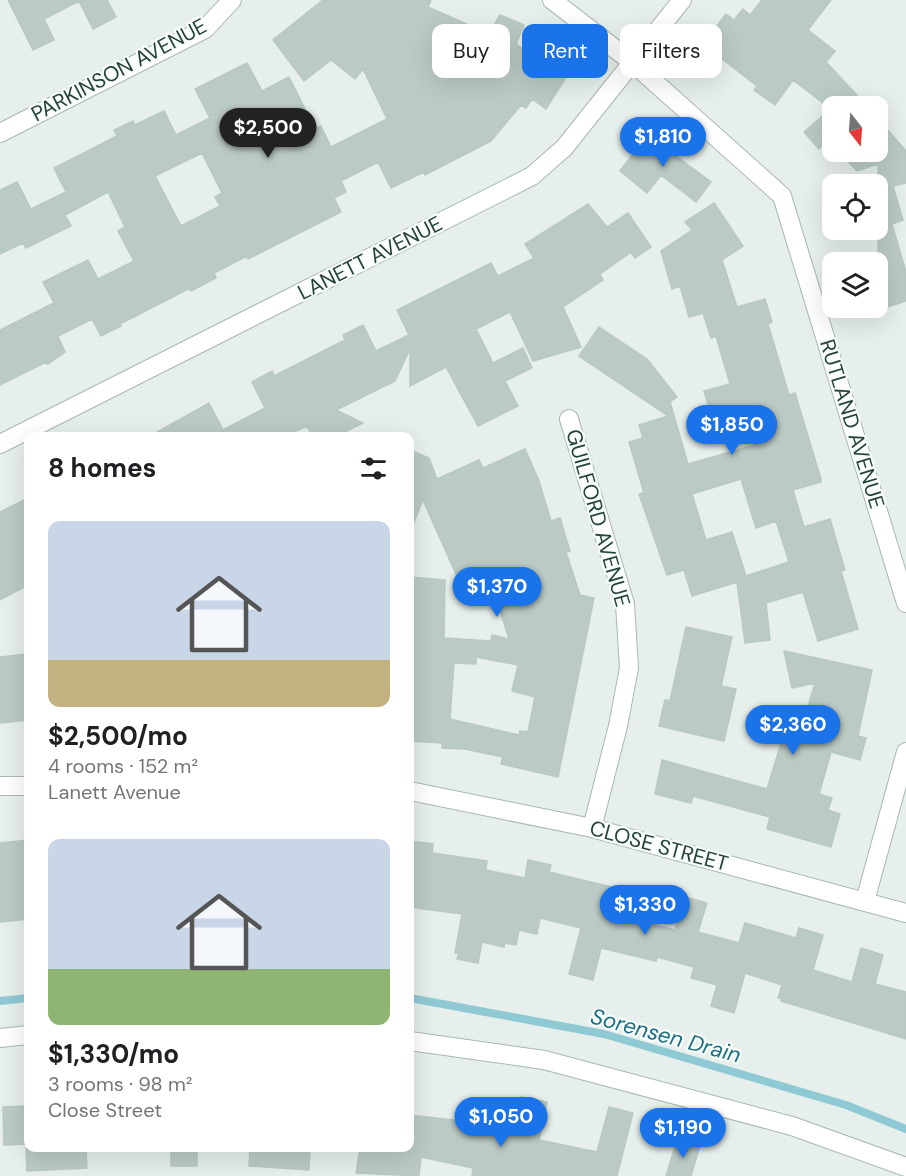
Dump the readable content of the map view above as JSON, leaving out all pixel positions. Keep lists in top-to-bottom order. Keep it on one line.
{"streets":{"street":["PARKINSON AVENUE","LANETT AVENUE","RUTLAND AVENUE","GUILFORD AVENUE","CLOSE STREET"]},"crossings":[["GUILFORD AVENUE","CLOSE STREET"]],"water":["Sorensen Drain"],"north":"bottom","page":{"chip":["Buy","Rent","Filters"],"price":["$2,500","$1,810","$1,850","$1,370","$2,360","$1,330","$1,050","$1,190"],"heading":"8 homes","list":[{"name":"$2,500/mo","note":"4 rooms · 152 m² · Lanett Avenue"},{"name":"$1,330/mo","note":"3 rooms · 98 m² · Close Street"}]}}
